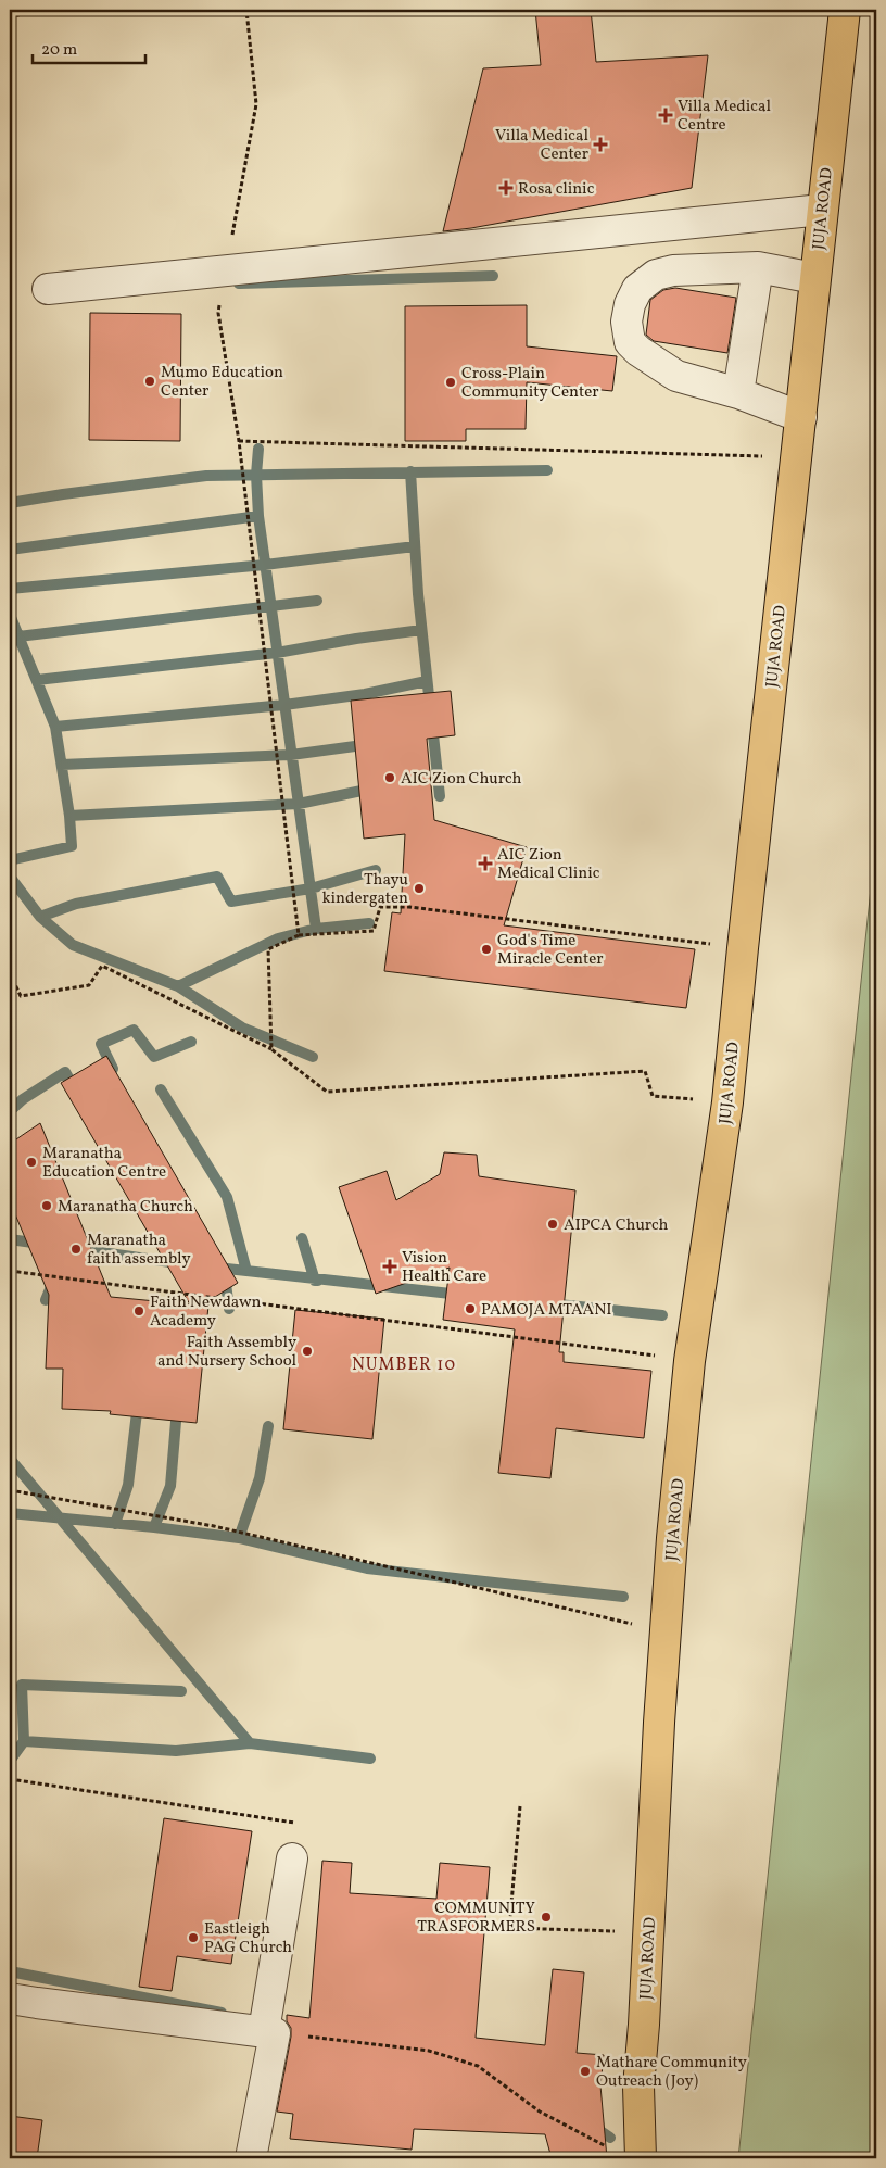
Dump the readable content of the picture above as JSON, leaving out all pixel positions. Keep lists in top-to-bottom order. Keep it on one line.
{"streets":{"main road":["JUJA ROAD"]},"districts":["NUMBER 10"],"places":{"health":["Villa Medical Centre","Villa Medical Center","Rosa clinic","AIC Zion Medical Clinic","Vision Health Care"],"other":["Mumo Education Center","Cross-Plain Community Center","AIC Zion Church","Thayu kindergaten","God's Time Miracle Center","Maranatha Education Centre","Maranatha Church","AIPCA Church","Maranatha faith assembly","PAMOJA MTAANI","Faith Newdawn Academy","Faith Assembly and Nursery School","COMMUNITY TRASFORMERS","Eastleigh PAG Church","Mathare Community Outreach (Joy)"]},"scale_bar":"20 m"}
